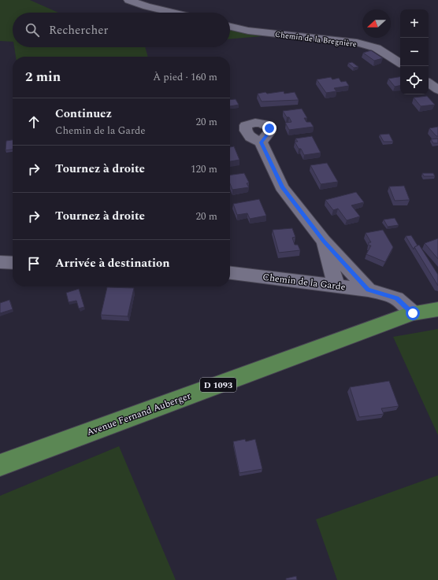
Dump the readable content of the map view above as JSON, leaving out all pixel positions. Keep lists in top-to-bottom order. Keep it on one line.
{"streets":{"main road":["D 1093","Avenue Fernand Auberger"],"street":["Chemin de la Bregnière","Chemin de la Garde"]},"crossings":[["Chemin de la Garde","Avenue Fernand Auberger"]],"north":"left","page":{"map_buttons":["+","−"],"search":"Rechercher","heading":["2 min","À pied · 160 m"],"list":[["Continuez","Chemin de la Garde","20 m"],["Tournez à droite","120 m"],["Tournez à droite","20 m"],"Arrivée à destination"]}}
